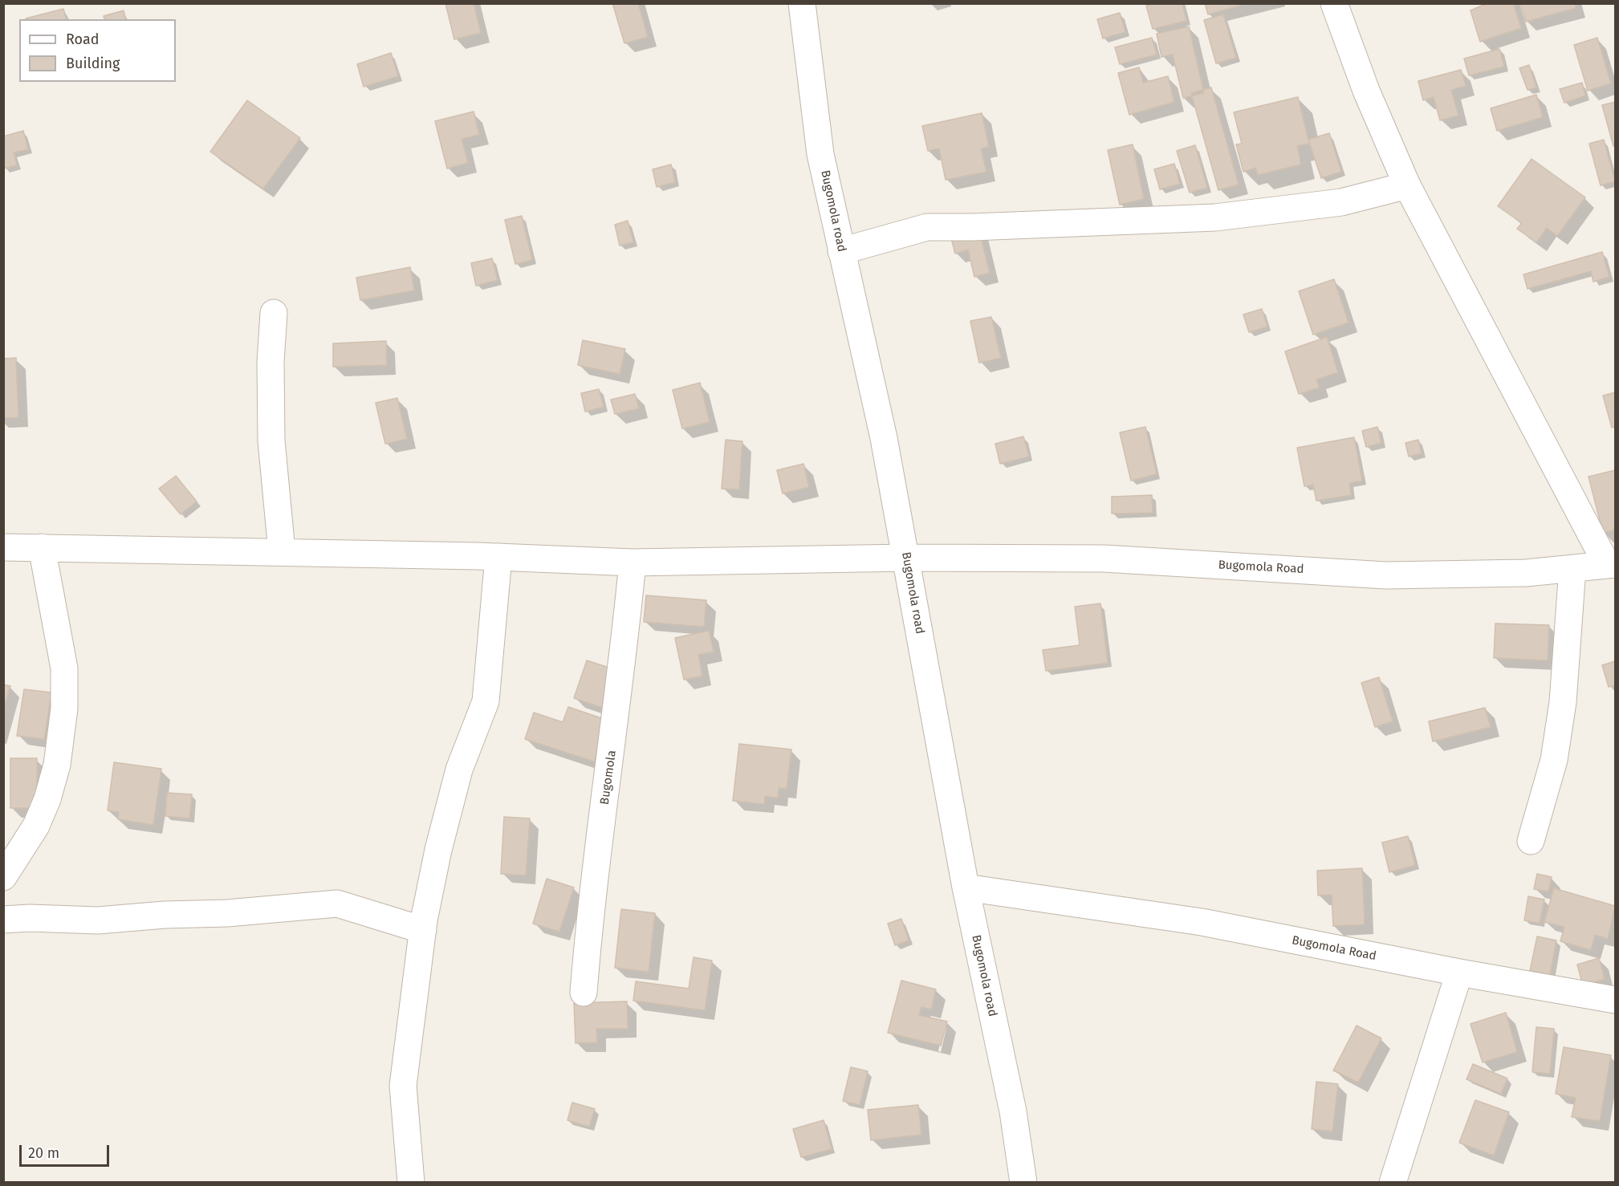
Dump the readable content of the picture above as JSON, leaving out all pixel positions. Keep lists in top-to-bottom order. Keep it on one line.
{"streets":{"street":["Bugomola road","Bugomola Road","Bugomola"]},"crossings":[["Bugomola road","Bugomola Road"],["Bugomola Road","Bugomola"]],"legend":["Road","Building"],"scale_bar":"20 m"}
